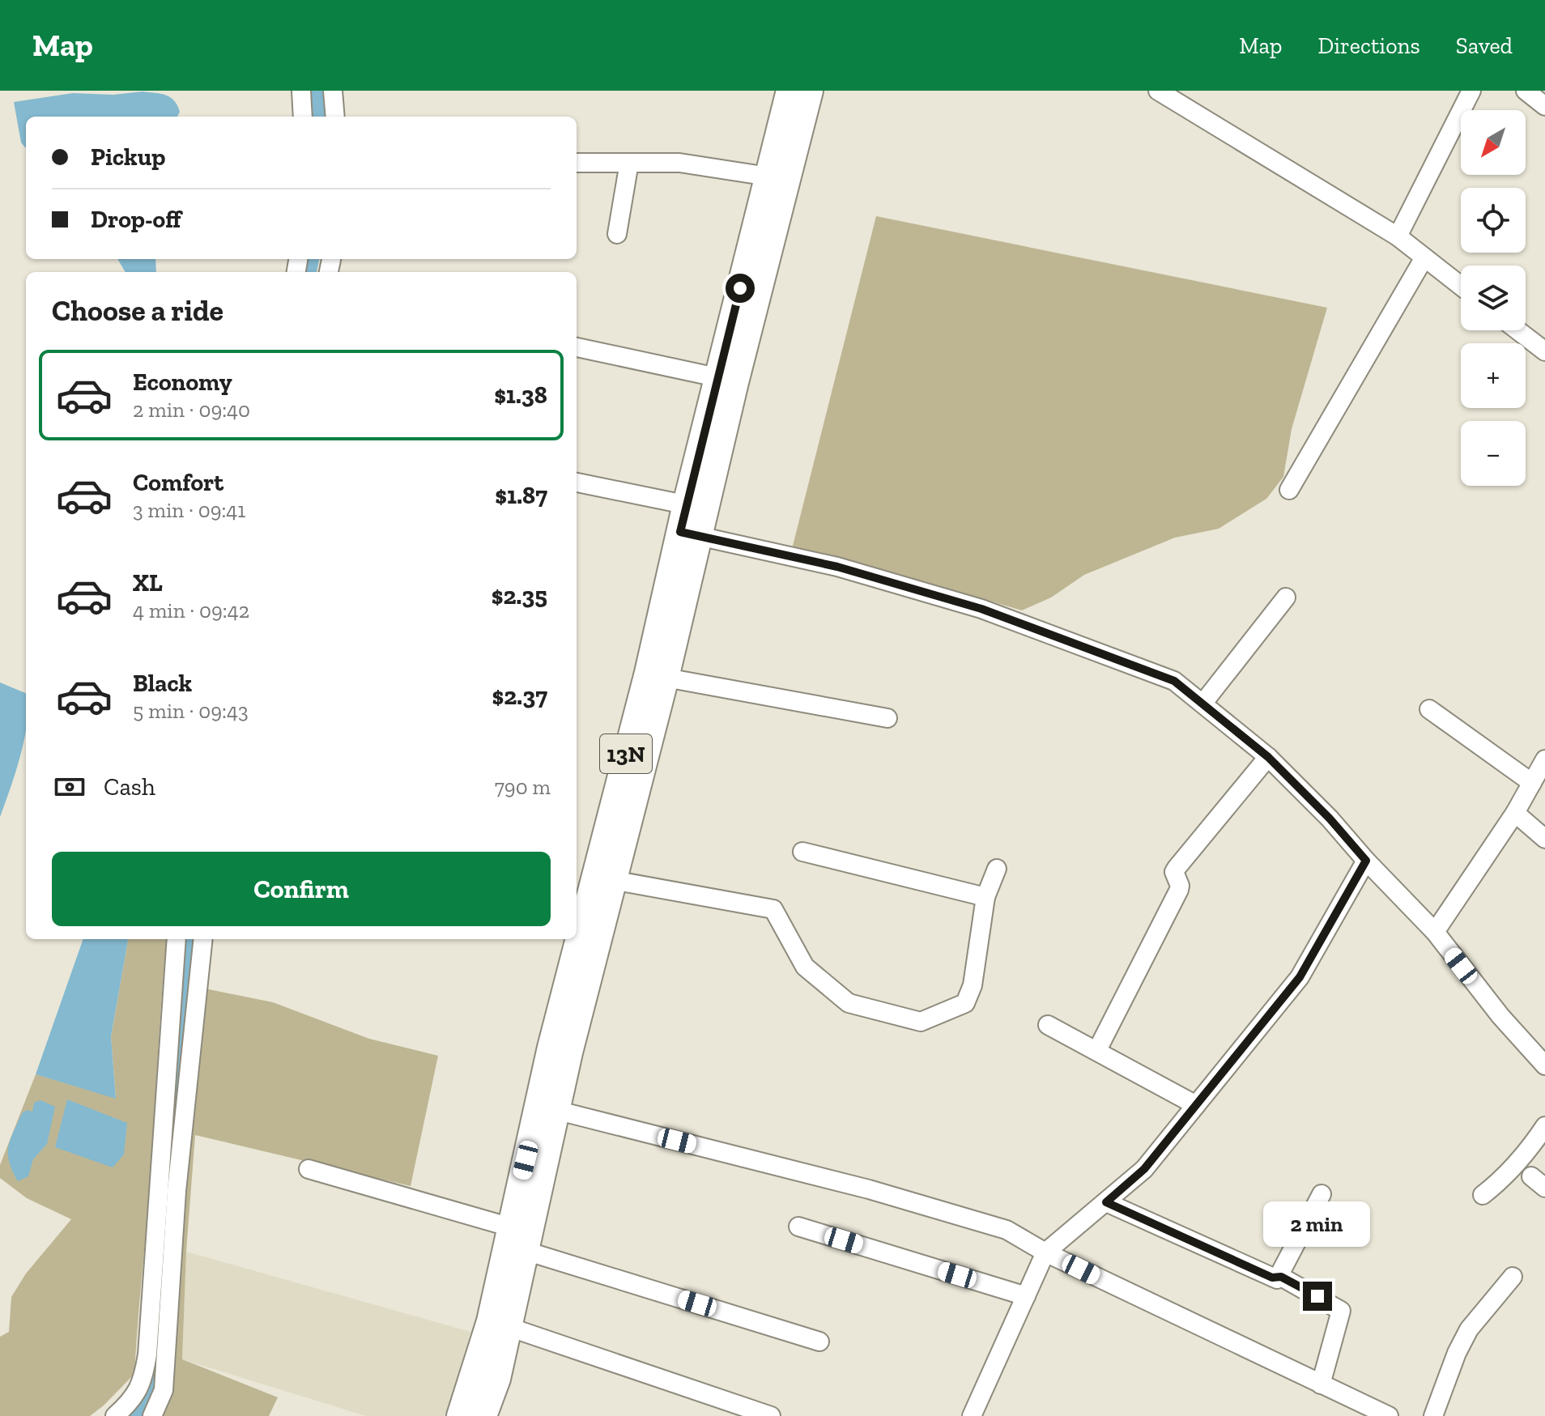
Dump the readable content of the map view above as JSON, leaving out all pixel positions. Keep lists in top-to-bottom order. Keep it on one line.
{"streets":{"highway":["13N"]},"north":"bottom left","page":{"header":"Map","nav":["Map","Directions","Saved"],"map_buttons":["+","−"],"banner":["Pickup","Drop-off"],"heading":"Choose a ride","list":[{"name":"Economy","note":"2 min · 09:40","value":"$1.38"},{"name":"Comfort","note":"3 min · 09:41","value":"$1.87"},{"name":"XL","note":"4 min · 09:42","value":"$2.35"},{"name":"Black","note":"5 min · 09:43","value":"$2.37"}],"pay":["Cash","790 m"],"buttons":"Confirm","bubble":"2 min"}}
